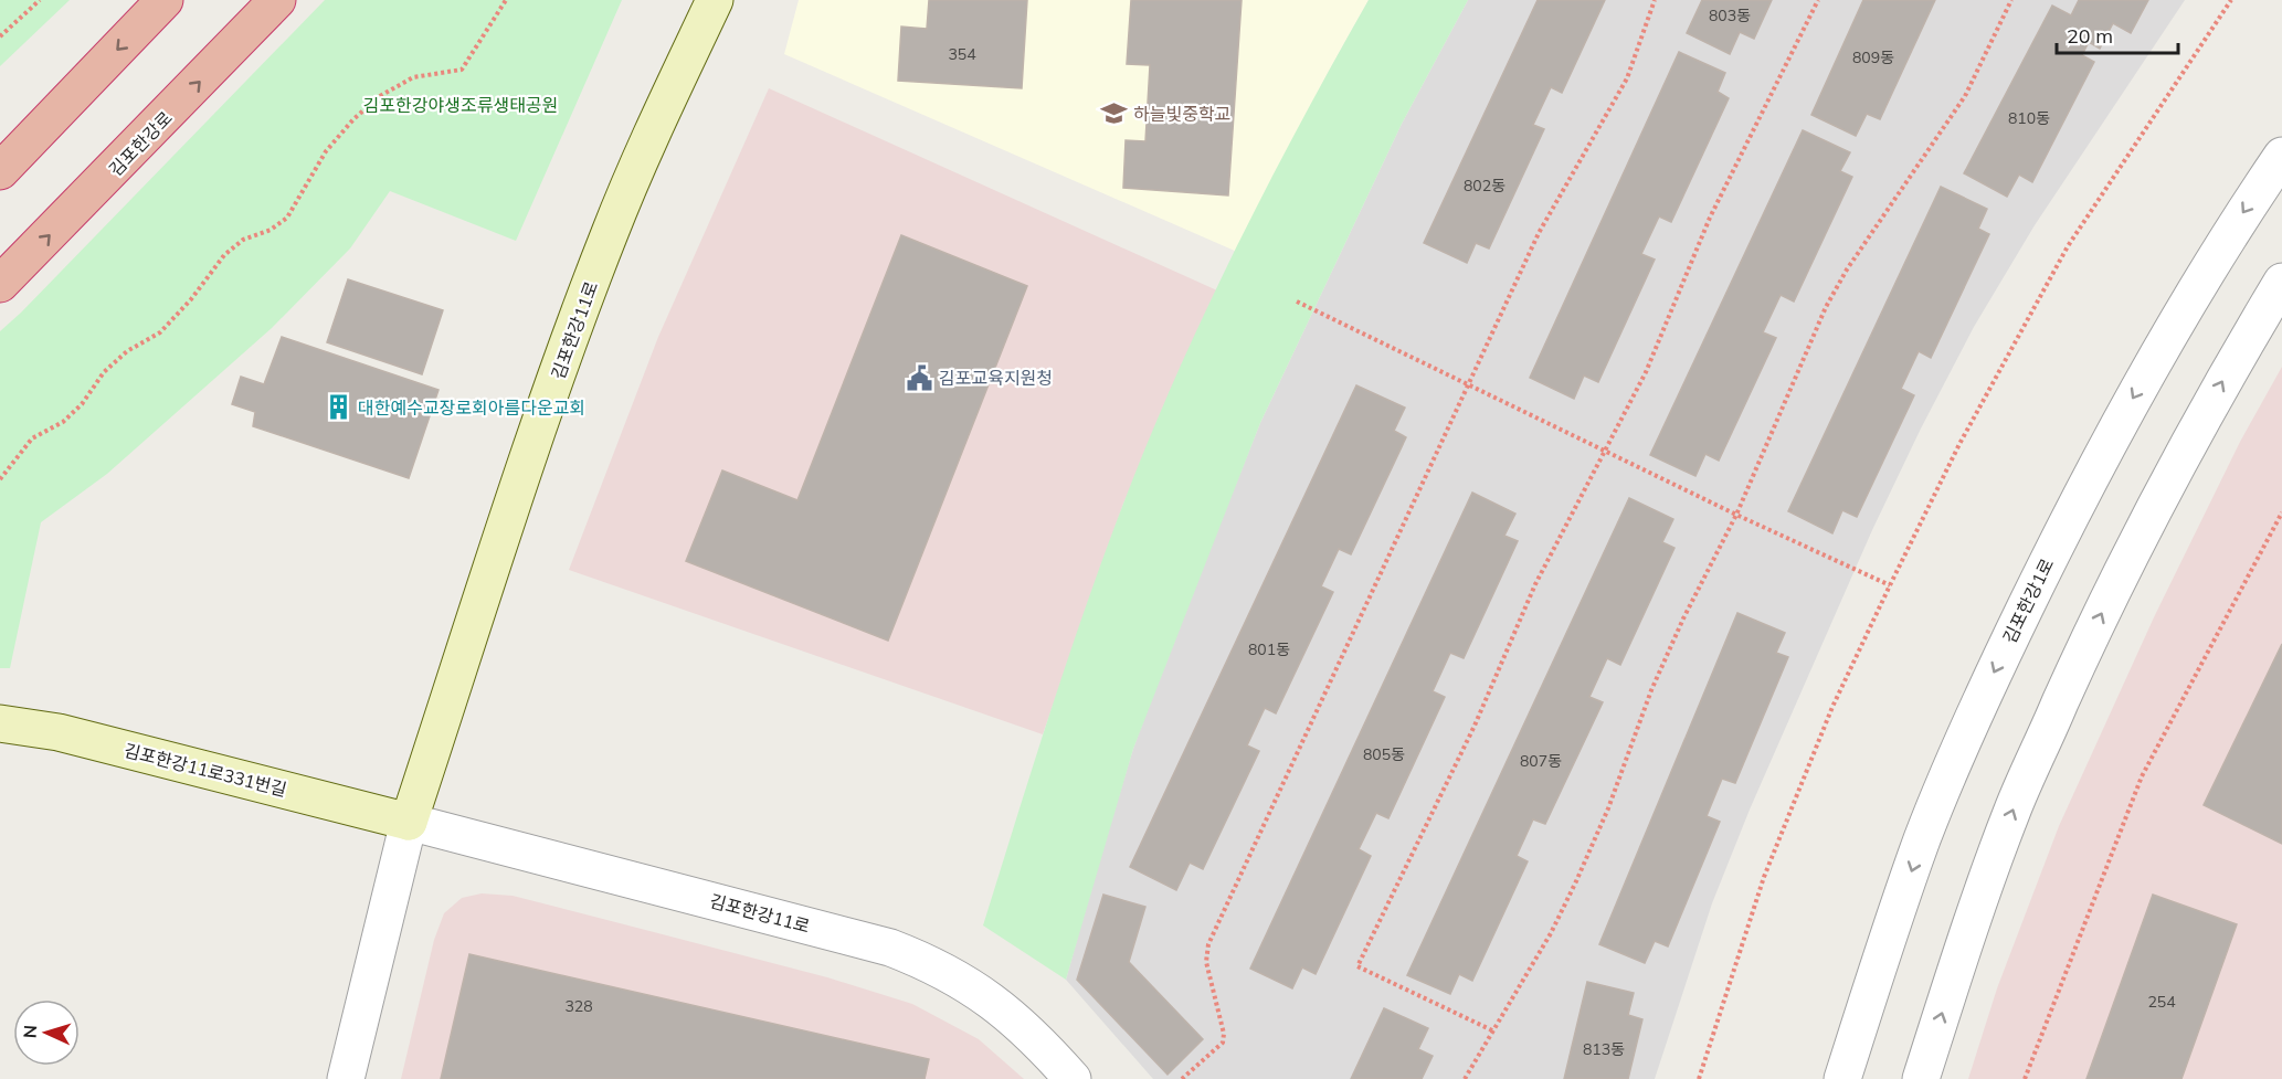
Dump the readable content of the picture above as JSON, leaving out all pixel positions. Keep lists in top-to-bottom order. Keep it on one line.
{"streets":{"highway":["김포한강로"],"main road":["김포한강11로","김포한강11로331번길"],"street":["김포한강1로"]},"crossings":[["김포한강11로","김포한강11로331번길"]],"parks":["김포한강야생조류생태공원"],"places":{"school or university":["하늘빛중학교"],"public building":["김포교육지원청"],"building":["대한예수교장로회아름다운교회"]},"house_numbers":["803동","354","809동","810동","802동","801동","805동","807동","254","328","813동"],"scale_bar":"20 m","north":"left"}
